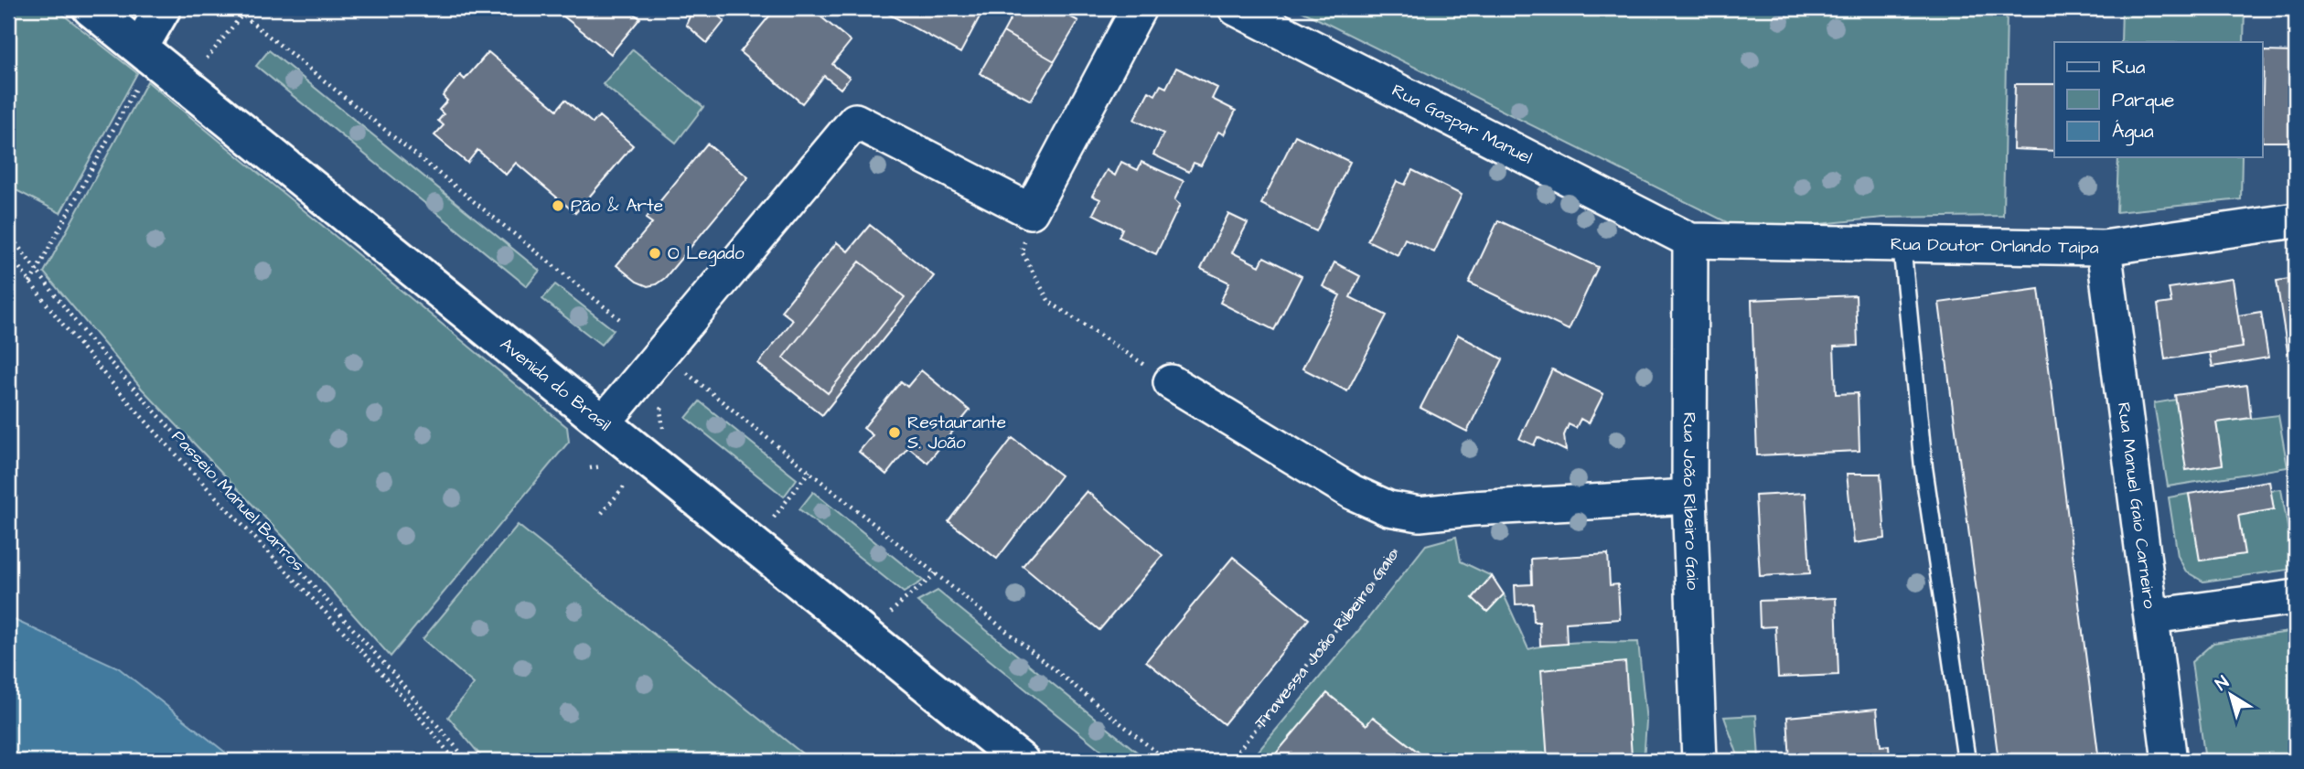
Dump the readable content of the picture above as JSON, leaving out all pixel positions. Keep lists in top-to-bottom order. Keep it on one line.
{"streets":{"main road":["Avenida do Brasil"],"street":["Rua Gaspar Manuel","Rua Doutor Orlando Taipa","Rua João Ribeiro Gaio","Rua Manuel Gaio Carneiro"],"path":["Passeio Manuel Barros","Travessa João Ribeiro Gaio"]},"crossings":[["Rua Gaspar Manuel","Rua Doutor Orlando Taipa"],["Rua Gaspar Manuel","Rua João Ribeiro Gaio"],["Rua Doutor Orlando Taipa","Rua João Ribeiro Gaio"],["Rua Doutor Orlando Taipa","Rua Manuel Gaio Carneiro"]],"places":["Pão & Arte","O Legado","Restaurante S. João"],"legend":["Rua","Parque","Água"],"north":"top left"}
